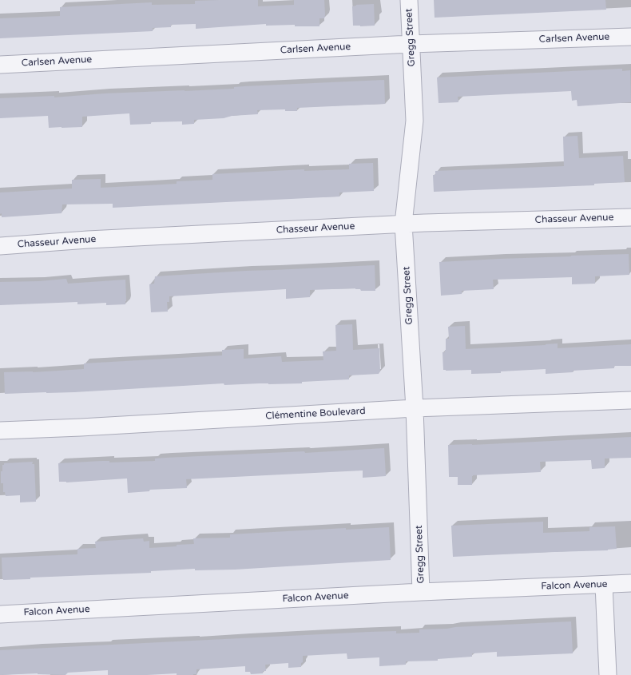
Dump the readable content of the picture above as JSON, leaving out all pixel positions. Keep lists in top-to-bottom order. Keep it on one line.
{"streets":{"street":["Gregg Street","Carlsen Avenue","Chasseur Avenue","Clémentine Boulevard","Falcon Avenue"]},"crossings":[["Gregg Street","Carlsen Avenue"],["Gregg Street","Chasseur Avenue"],["Gregg Street","Clémentine Boulevard"],["Gregg Street","Falcon Avenue"]]}
